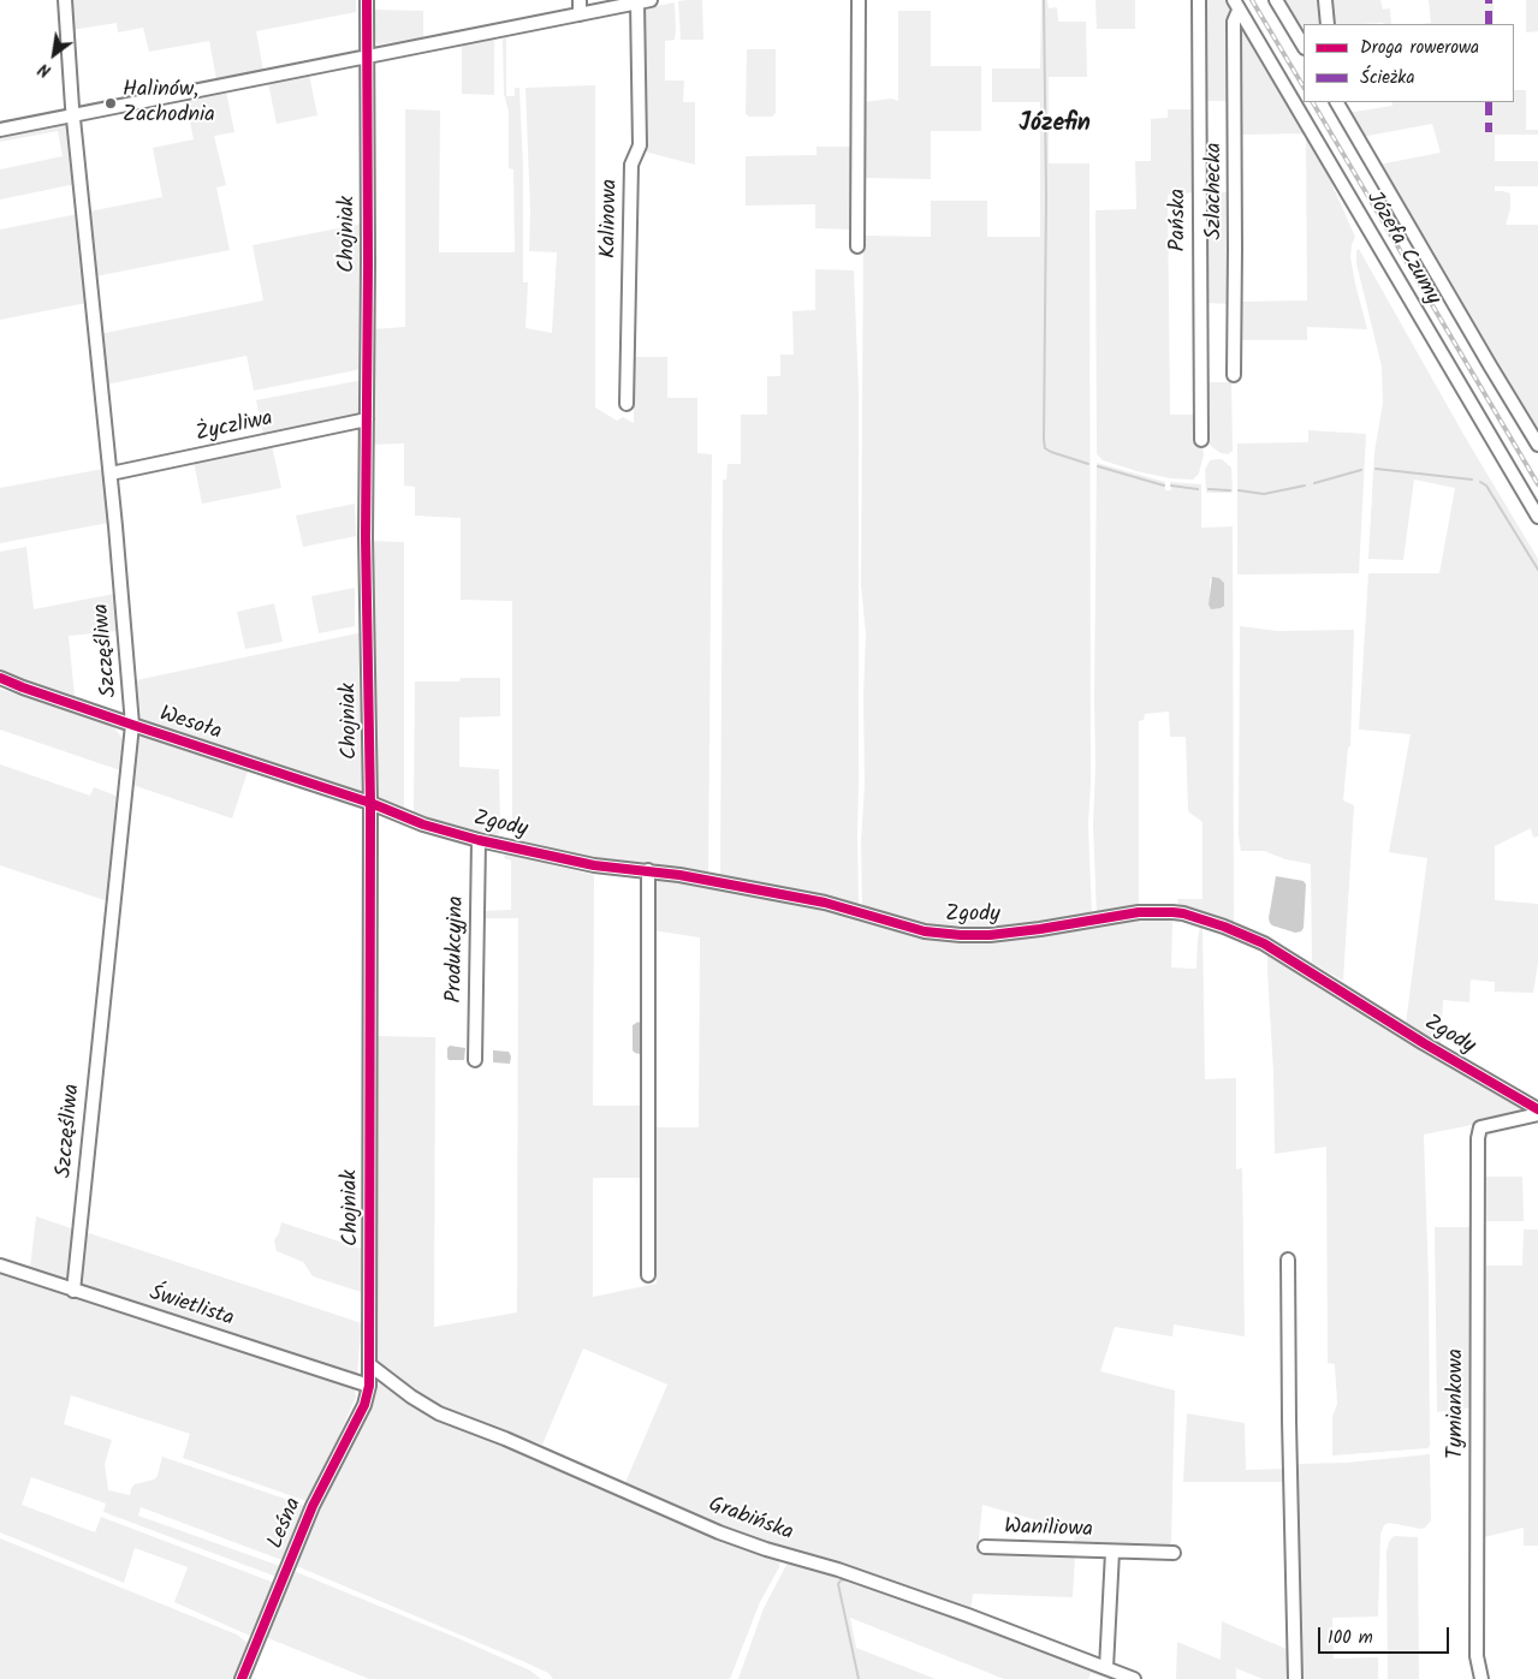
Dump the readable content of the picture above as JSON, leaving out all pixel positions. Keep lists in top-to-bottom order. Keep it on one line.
{"streets":{"street":["Szlachecka","Kalinowa","Pańska","Chojniak","Józefa Czumy","Życzliwa","Szczęśliwa","Wesoła","Zgody","Produkcyjna","Świetlista","Tymiankowa","Grabińska","Leśna","Waniliowa"]},"crossings":[["Szlachecka","Józefa Czumy"],["Chojniak","Życzliwa"],["Chojniak","Wesoła"],["Chojniak","Zgody"],["Chojniak","Świetlista"],["Chojniak","Grabińska"],["Chojniak","Leśna"],["Życzliwa","Szczęśliwa"],["Szczęśliwa","Wesoła"],["Szczęśliwa","Świetlista"],["Wesoła","Zgody"],["Zgody","Produkcyjna"],["Zgody","Tymiankowa"],["Świetlista","Leśna"],["Grabińska","Waniliowa"]],"districts":["Józefin"],"places":["Halinów, Zachodnia"],"legend":["Droga rowerowa","Ścieżka"],"scale_bar":"100 m","north":"bottom left"}
